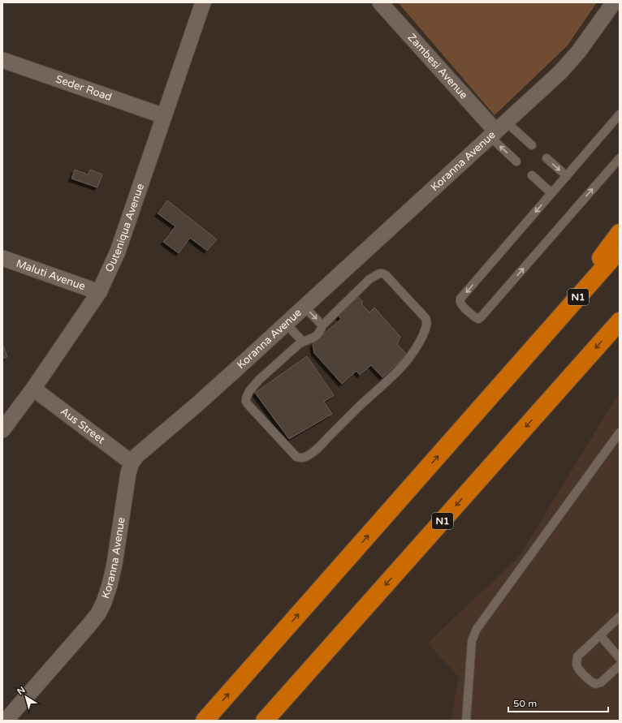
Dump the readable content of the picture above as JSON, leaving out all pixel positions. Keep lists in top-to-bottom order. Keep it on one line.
{"streets":{"highway":["N1"],"street":["Zambesi Avenue","Seder Road","Koranna Avenue","Outeniqua Avenue","Maluti Avenue","Aus Street"]},"crossings":[["Zambesi Avenue","Koranna Avenue"],["Seder Road","Outeniqua Avenue"],["Koranna Avenue","Aus Street"],["Outeniqua Avenue","Maluti Avenue"],["Outeniqua Avenue","Aus Street"]],"scale_bar":"50 m","north":"top left"}
